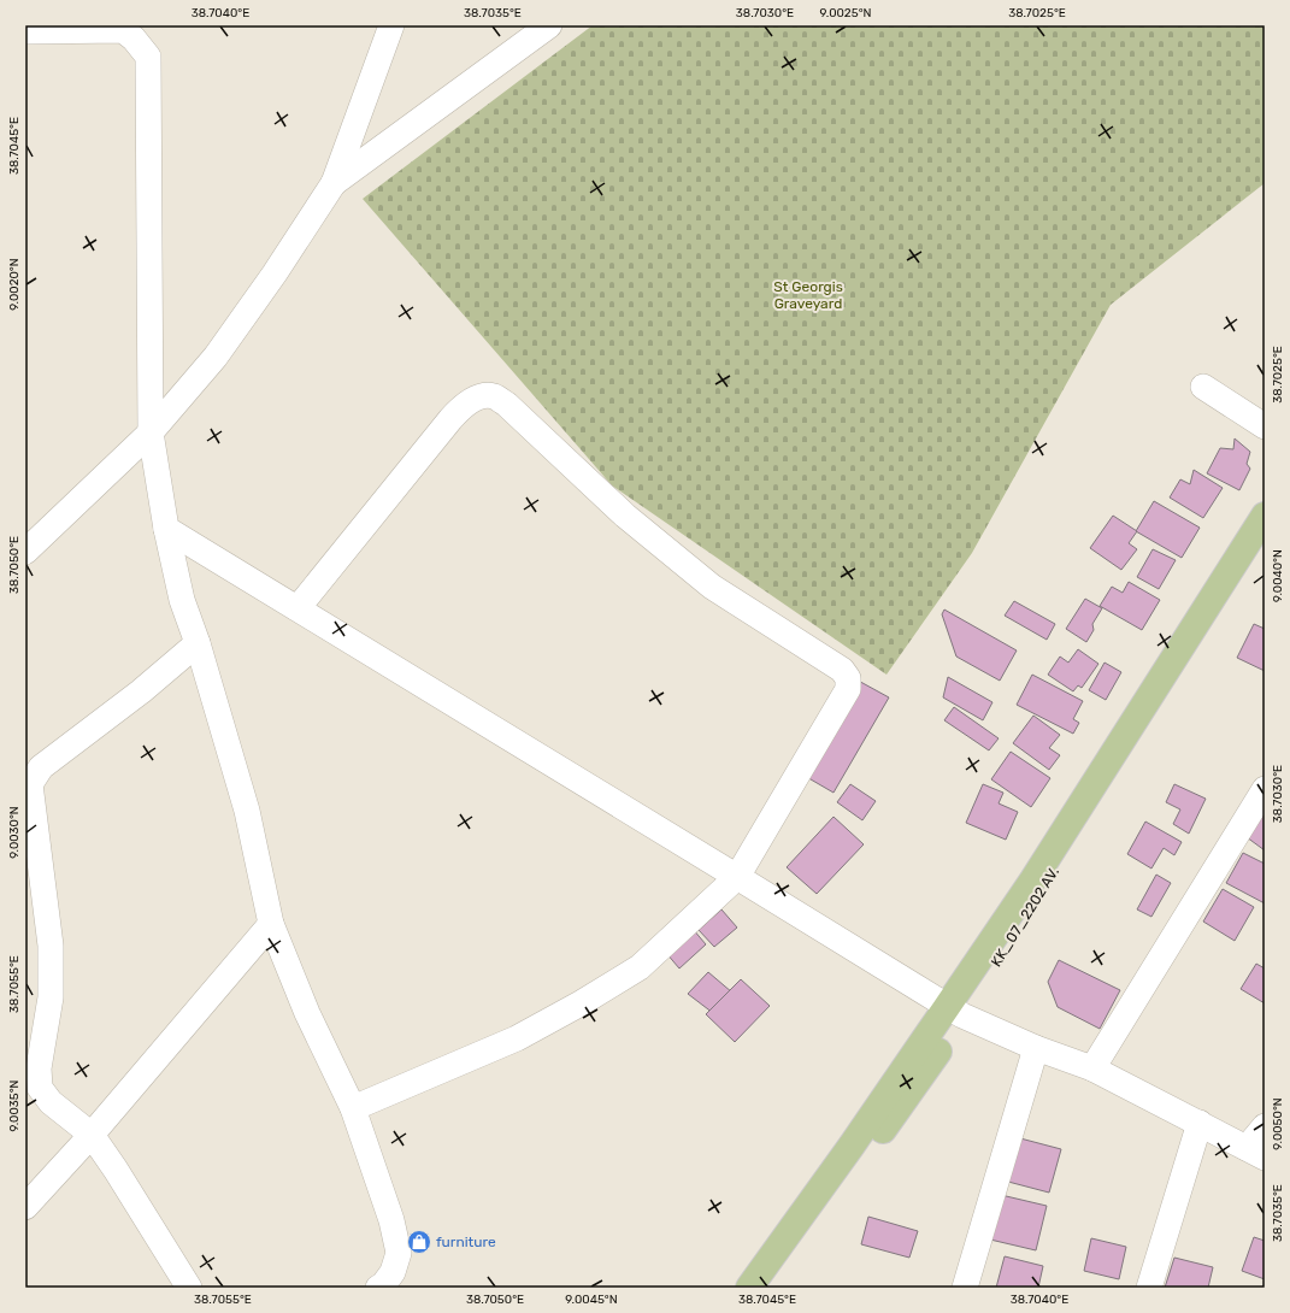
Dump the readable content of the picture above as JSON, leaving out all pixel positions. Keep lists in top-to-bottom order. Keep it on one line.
{"streets":{"main road":["KK_07_2202 AV."]},"parks":["St Georgis Graveyard"],"places":{"shop":["furniture"]},"coordinates":["38.7040°E","38.7035°E","38.7030°E","9.0025°N","38.7025°E","38.7045°E","9.0020°N","38.7050°E","9.0040°N","9.0030°N","38.7055°E","9.0035°N","9.0050°N","9.0045°N"]}
